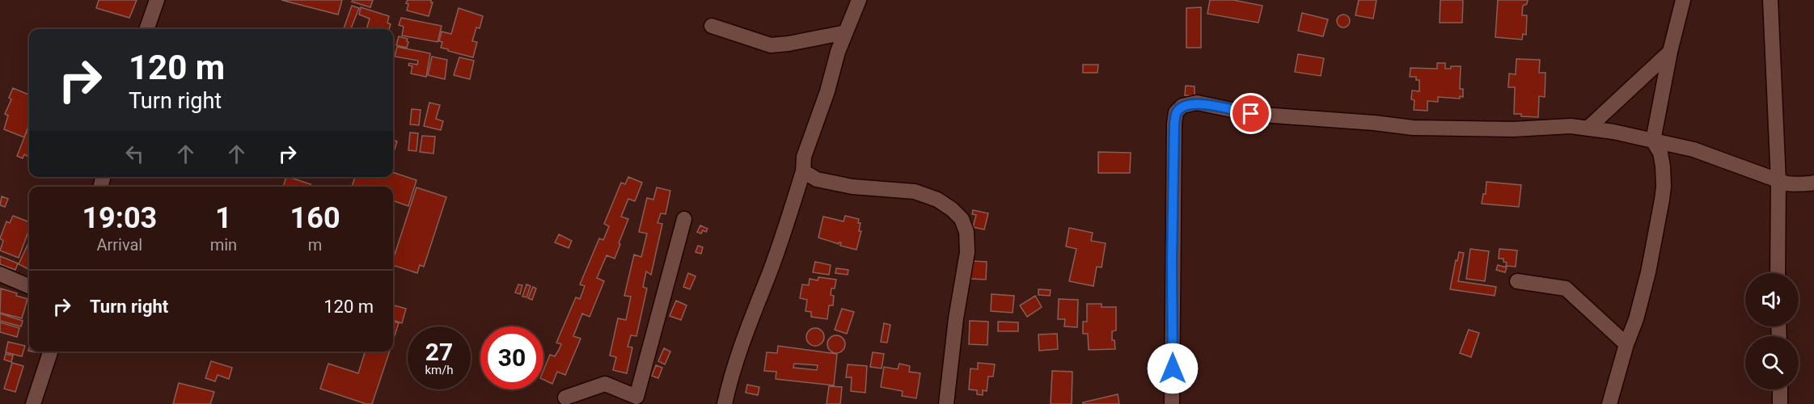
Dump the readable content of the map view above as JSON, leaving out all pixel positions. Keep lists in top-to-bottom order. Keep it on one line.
{"page":{"turn":["120 m","Turn right"],"eta":["19:03","Arrival","1","min","160","m"],"list":[{"name":"Turn right","value":"120 m"}],"speed":"27 km/h","limit":"30"}}
